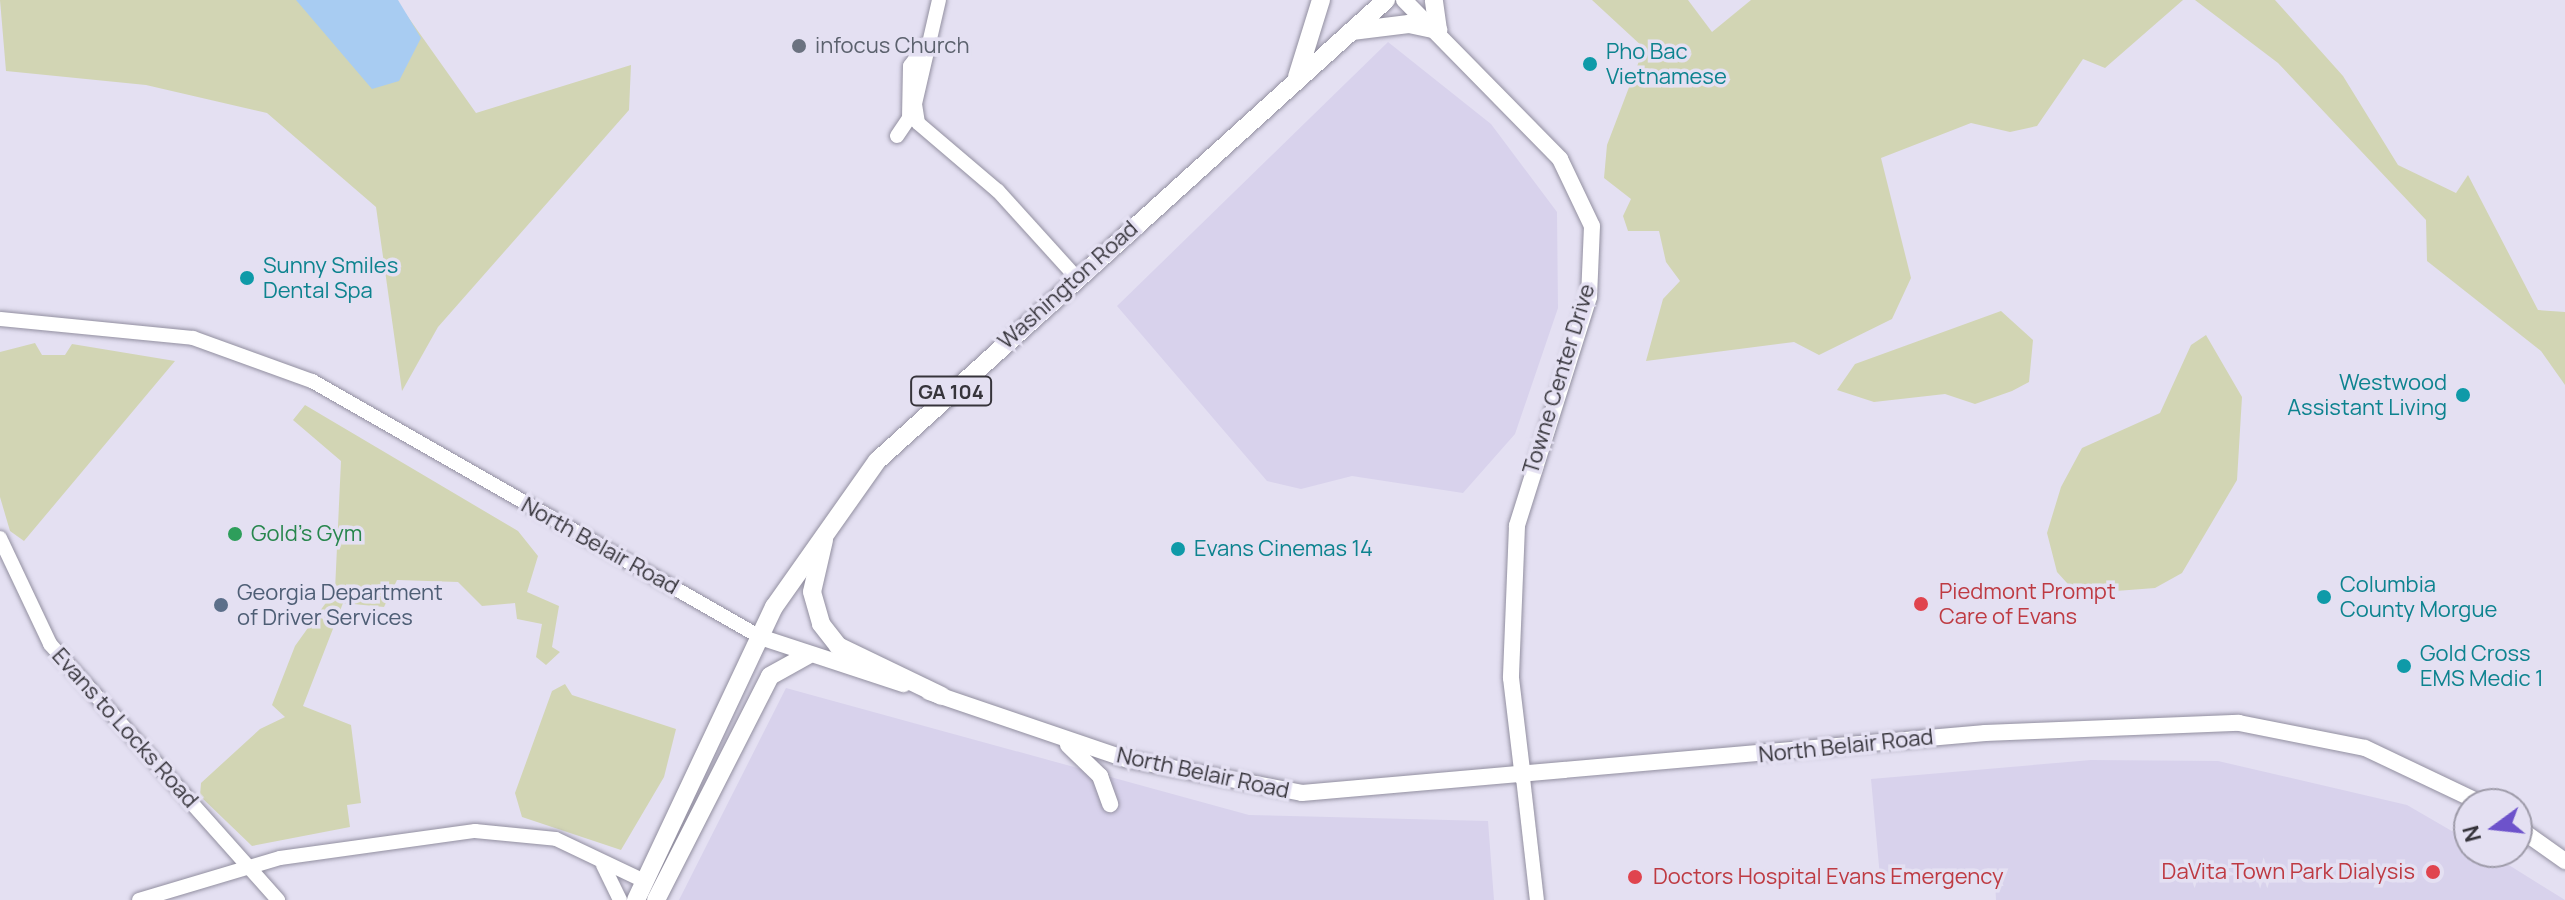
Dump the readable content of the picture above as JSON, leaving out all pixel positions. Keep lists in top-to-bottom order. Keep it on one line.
{"streets":{"main road":["Washington Road","Towne Center Drive","GA 104","North Belair Road"],"street":["Evans to Locks Road"]},"crossings":[["Washington Road","North Belair Road"],["Towne Center Drive","North Belair Road"]],"places":["infocus Church","Pho Bac Vietnamese","Sunny Smiles Dental Spa","Westwood Assistant Living","Gold's Gym","Evans Cinemas 14","Columbia County Morgue","Piedmont Prompt Care of Evans","Georgia Department of Driver Services","Gold Cross EMS Medic 1","DaVita Town Park Dialysis","Doctors Hospital Evans Emergency"],"north":"left"}
